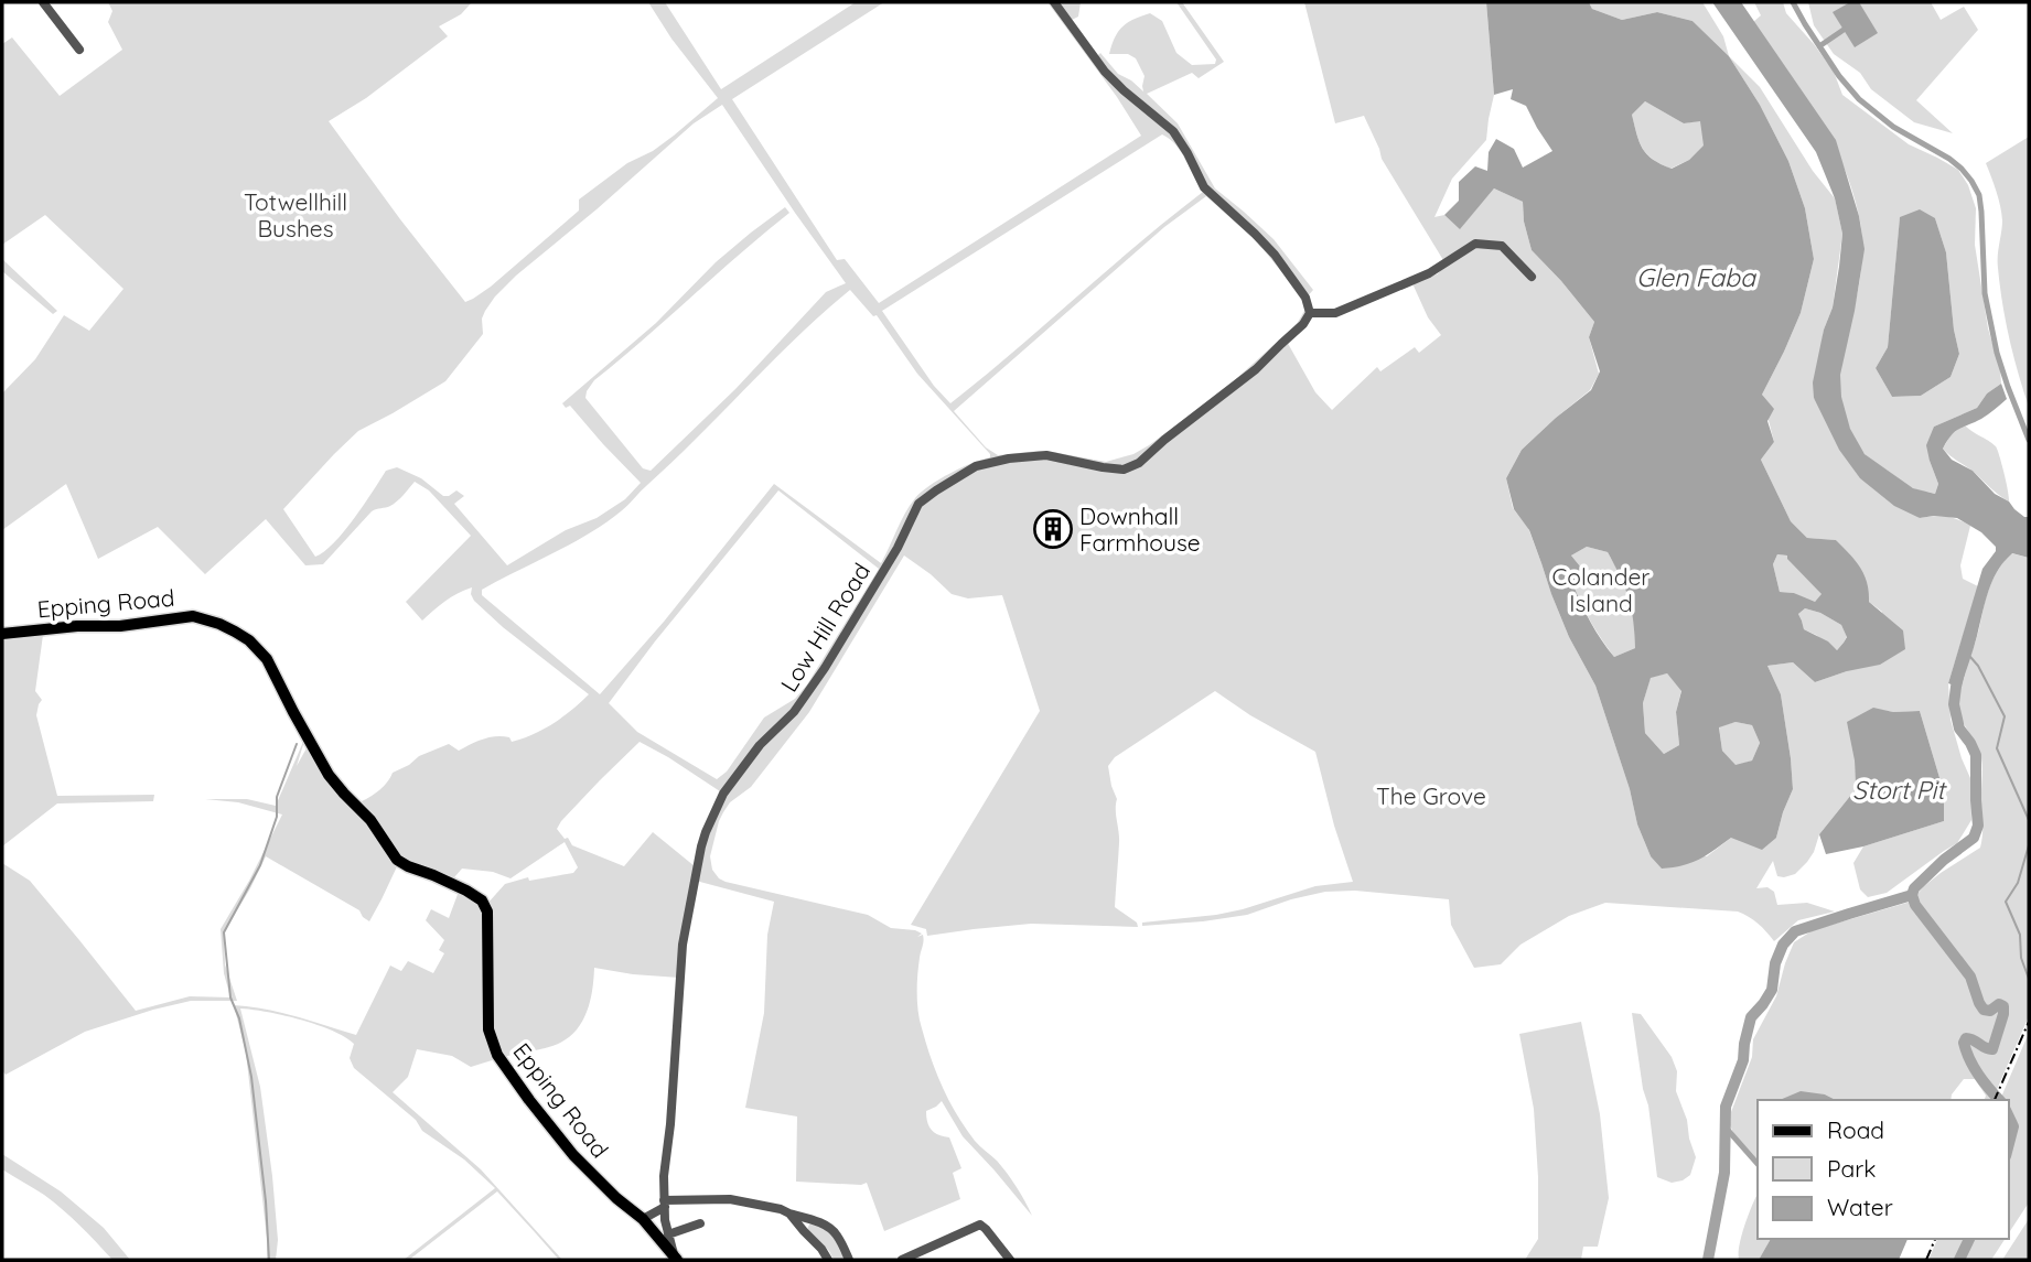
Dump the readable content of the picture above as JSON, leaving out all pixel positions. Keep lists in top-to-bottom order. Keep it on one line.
{"streets":{"main road":["Epping Road"],"street":["Low Hill Road"]},"crossings":[["Epping Road","Low Hill Road"]],"water":["Glen Faba","Stort Pit"],"parks":["Totwellhill Bushes","Colander Island","The Grove"],"places":{"building":["Downhall Farmhouse"]},"legend":["Road","Park","Water"]}
